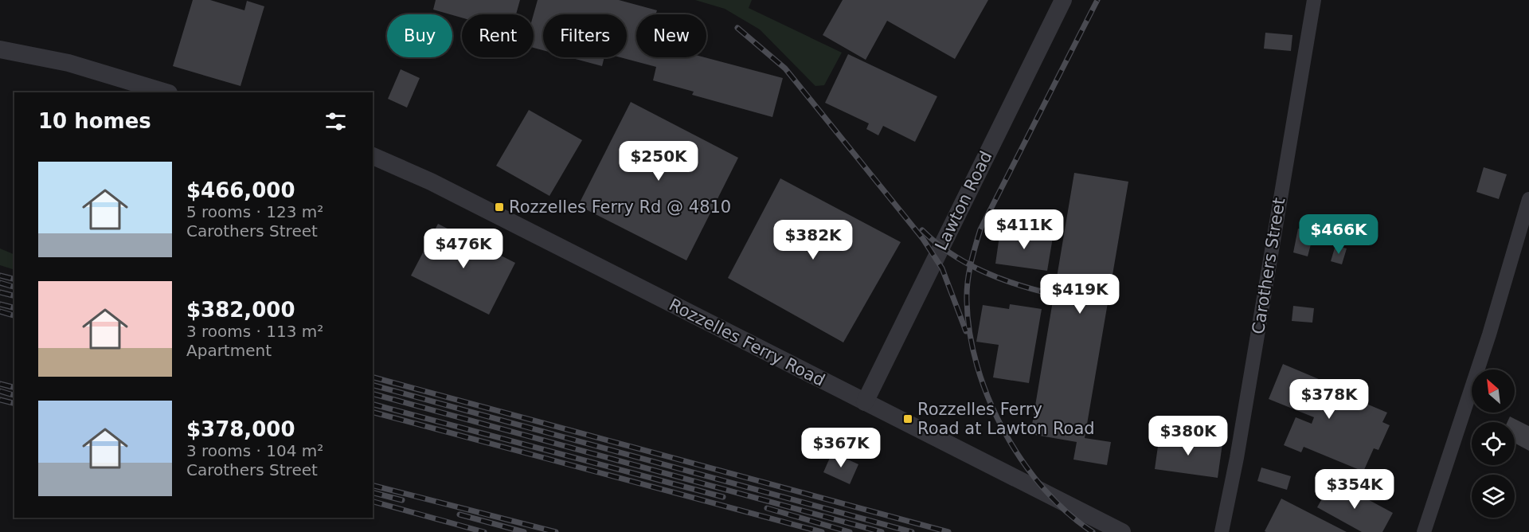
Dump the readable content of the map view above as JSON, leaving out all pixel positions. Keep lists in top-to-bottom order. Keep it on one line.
{"streets":{"street":["Lawton Road","Carothers Street","Rozzelles Ferry Road"]},"crossings":[["Lawton Road","Rozzelles Ferry Road"]],"places":{"transit":["Rozzelles Ferry Rd @ 4810","Rozzelles Ferry Road at Lawton Road"]},"north":"top left","page":{"chip":["Buy","Rent","Filters","New"],"heading":"10 homes","price":["$250K","$411K","$466K","$382K","$476K","$419K","$378K","$380K","$367K","$354K"],"list":[{"name":"$466,000","note":"5 rooms · 123 m² · Carothers Street"},{"name":"$382,000","note":"3 rooms · 113 m² · Apartment"},{"name":"$378,000","note":"3 rooms · 104 m² · Carothers Street"}]}}
